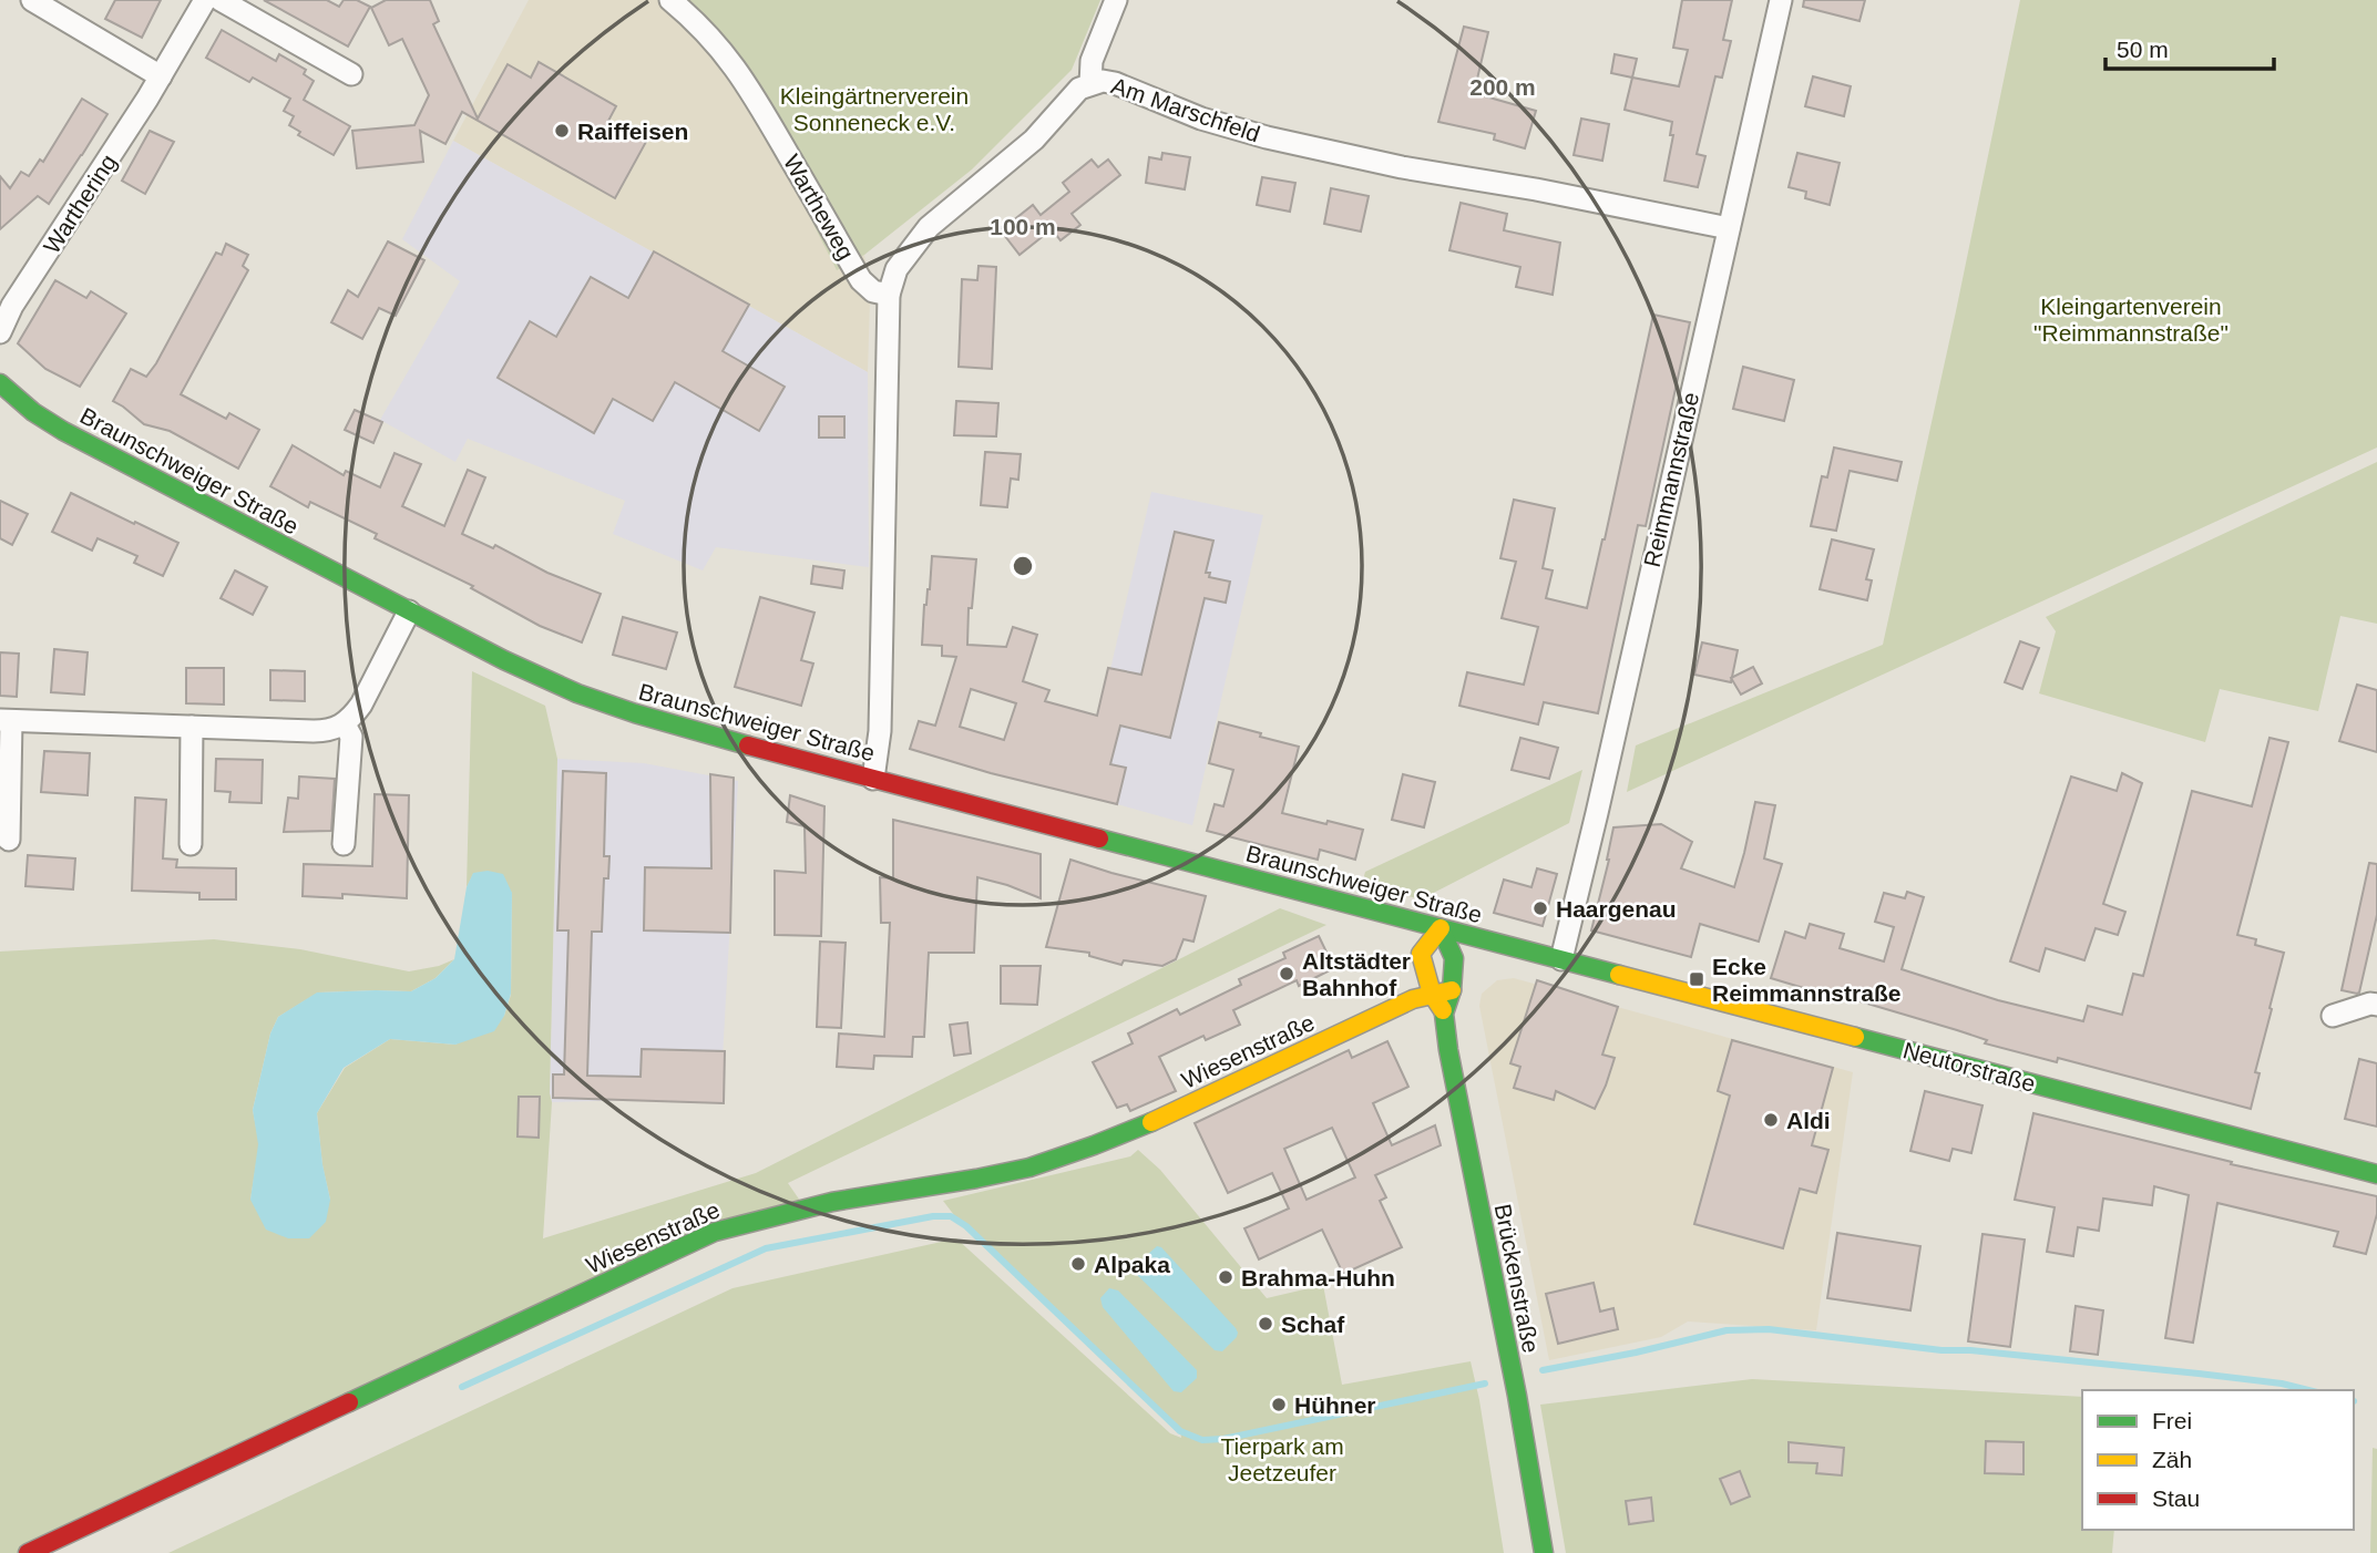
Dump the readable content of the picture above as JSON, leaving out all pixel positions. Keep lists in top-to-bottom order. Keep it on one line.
{"streets":{"street":["Am Marschfeld","Warthering","Wartheweg","Braunschweiger Straße","Reimmannstraße","Wiesenstraße","Neutorstraße","Brückenstraße"]},"crossings":[["Am Marschfeld","Wartheweg"],["Am Marschfeld","Braunschweiger Straße"],["Am Marschfeld","Reimmannstraße"],["Braunschweiger Straße","Reimmannstraße"],["Braunschweiger Straße","Neutorstraße"],["Braunschweiger Straße","Brückenstraße"],["Reimmannstraße","Neutorstraße"],["Wiesenstraße","Brückenstraße"]],"parks":["Kleingärtnerverein Sonneneck e.V.","Kleingartenverein \"Reimmannstraße\"","Tierpark am Jeetzeufer"],"places":{"other":["Raiffeisen","Haargenau","Altstädter Bahnhof","Aldi","Alpaka","Brahma-Huhn","Schaf","Hühner"],"transit":["Ecke Reimmannstraße"]},"legend":["Frei","Zäh","Stau"],"scale_bar":"50 m","rings":["200 m","100 m"]}
